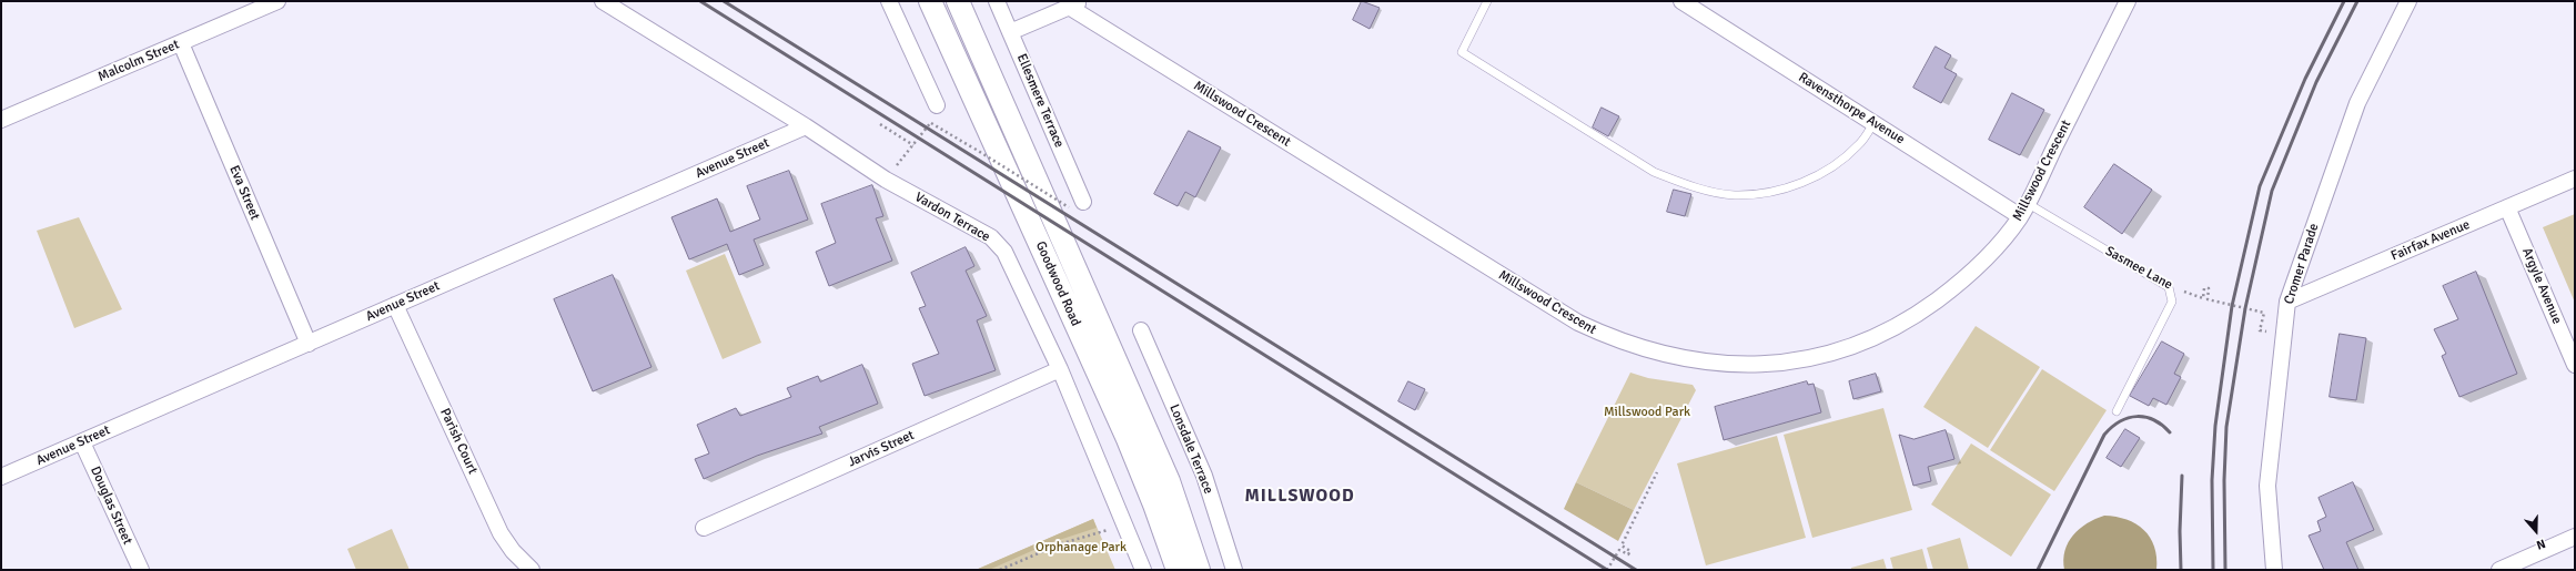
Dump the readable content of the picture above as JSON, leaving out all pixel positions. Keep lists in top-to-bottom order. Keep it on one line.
{"streets":{"main road":["Goodwood Road"],"street":["Malcolm Street","Ellesmere Terrace","Ravensthorpe Avenue","Millswood Crescent","Avenue Street","Eva Street","Vardon Terrace","Fairfax Avenue","Cromer Parade","Argyle Avenue","Parish Court","Jarvis Street","Lonsdale Terrace","Douglas Street"],"lane":["Sasmee Lane"]},"crossings":[["Malcolm Street","Eva Street"],["Ravensthorpe Avenue","Millswood Crescent"],["Ravensthorpe Avenue","Sasmee Lane"],["Millswood Crescent","Sasmee Lane"],["Avenue Street","Eva Street"],["Avenue Street","Vardon Terrace"],["Avenue Street","Parish Court"],["Avenue Street","Douglas Street"],["Vardon Terrace","Jarvis Street"],["Fairfax Avenue","Cromer Parade"],["Fairfax Avenue","Argyle Avenue"],["Cromer Parade","Sasmee Lane"]],"districts":["MILLSWOOD"],"parks":["Millswood Park","Orphanage Park"],"north":"bottom"}
